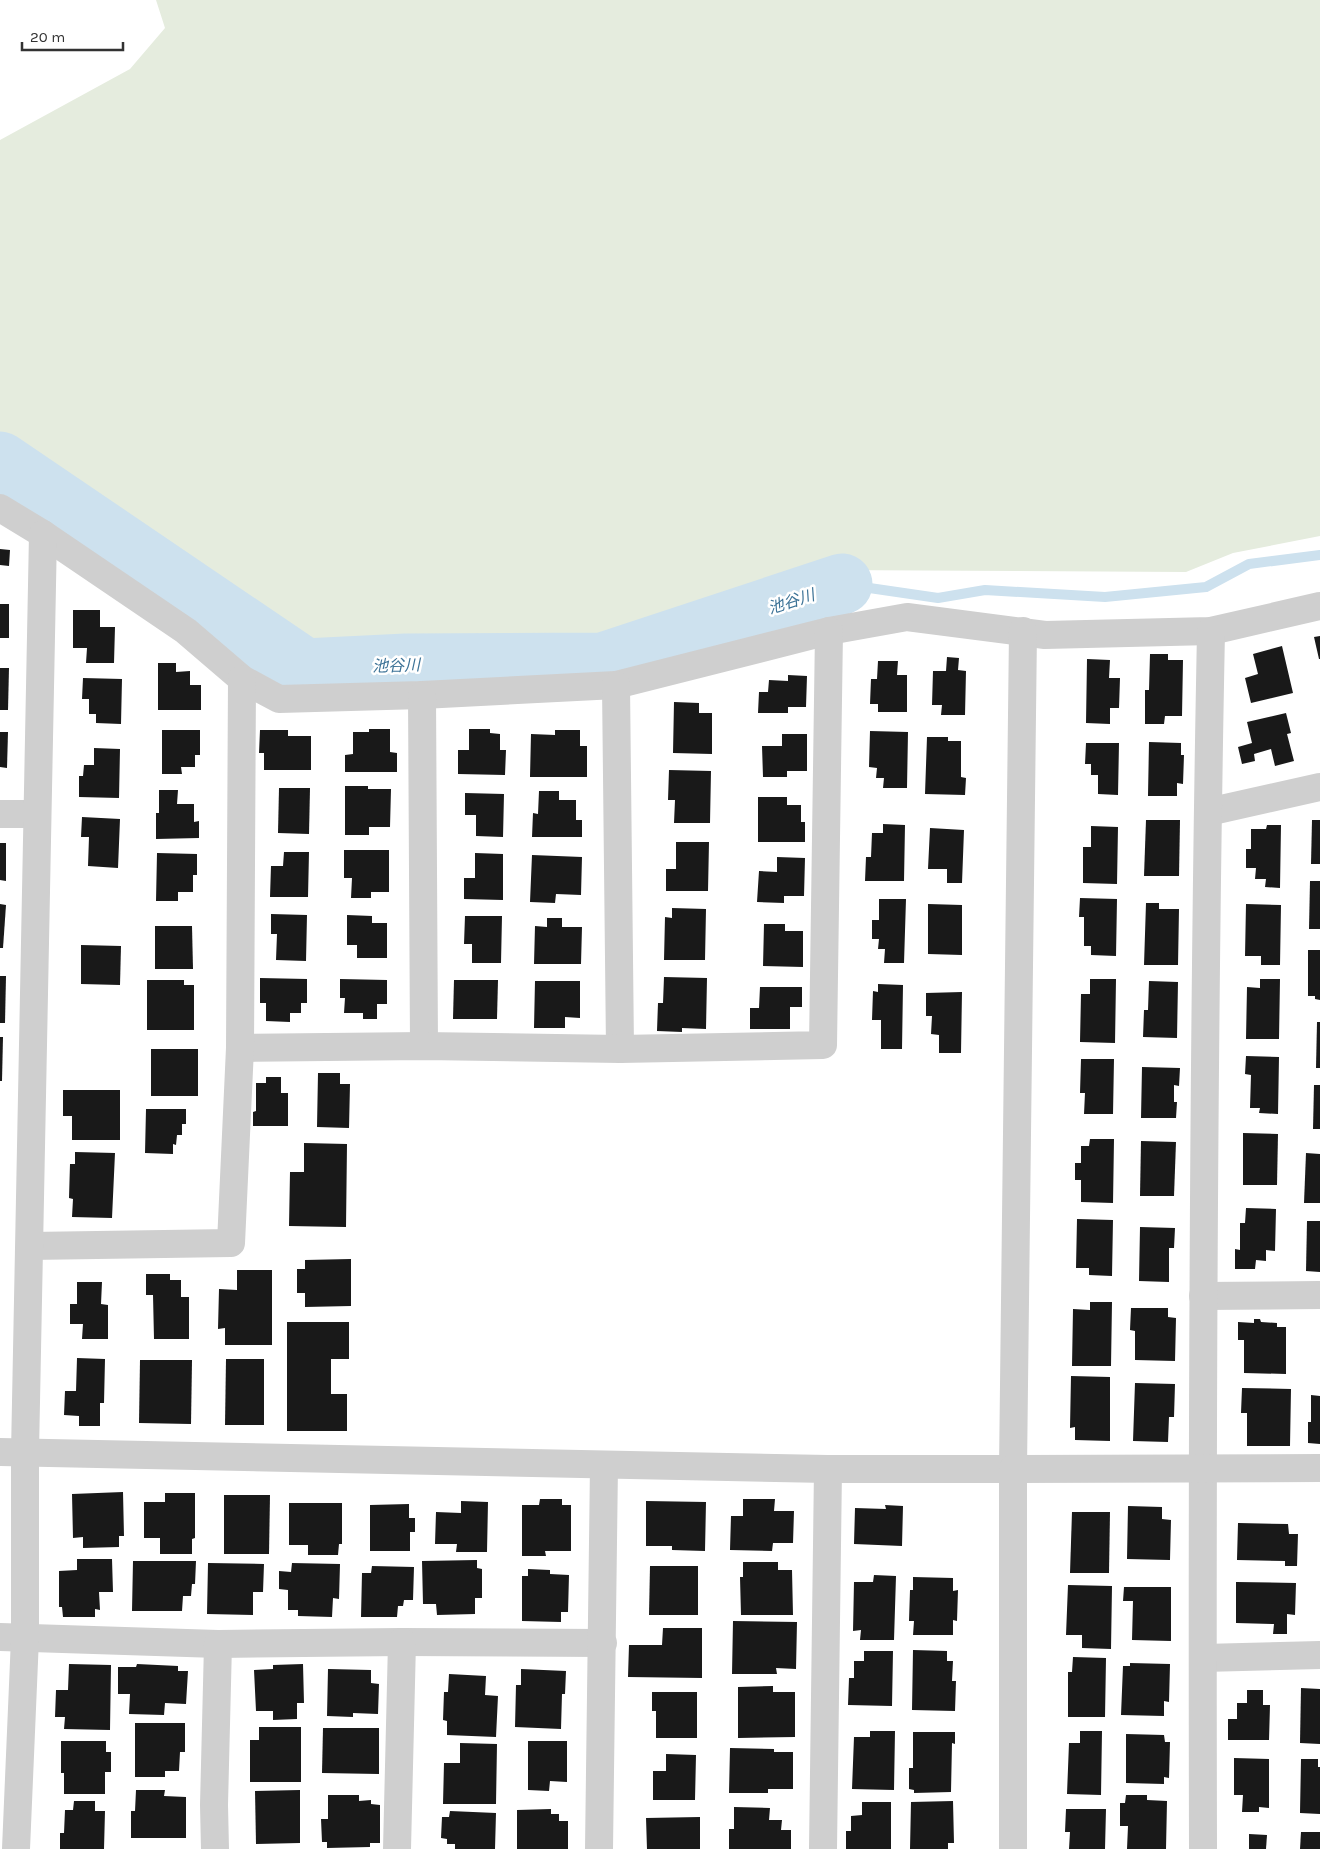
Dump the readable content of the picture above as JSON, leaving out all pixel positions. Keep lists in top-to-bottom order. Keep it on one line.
{"water":["池谷川"],"scale_bar":"20 m"}
